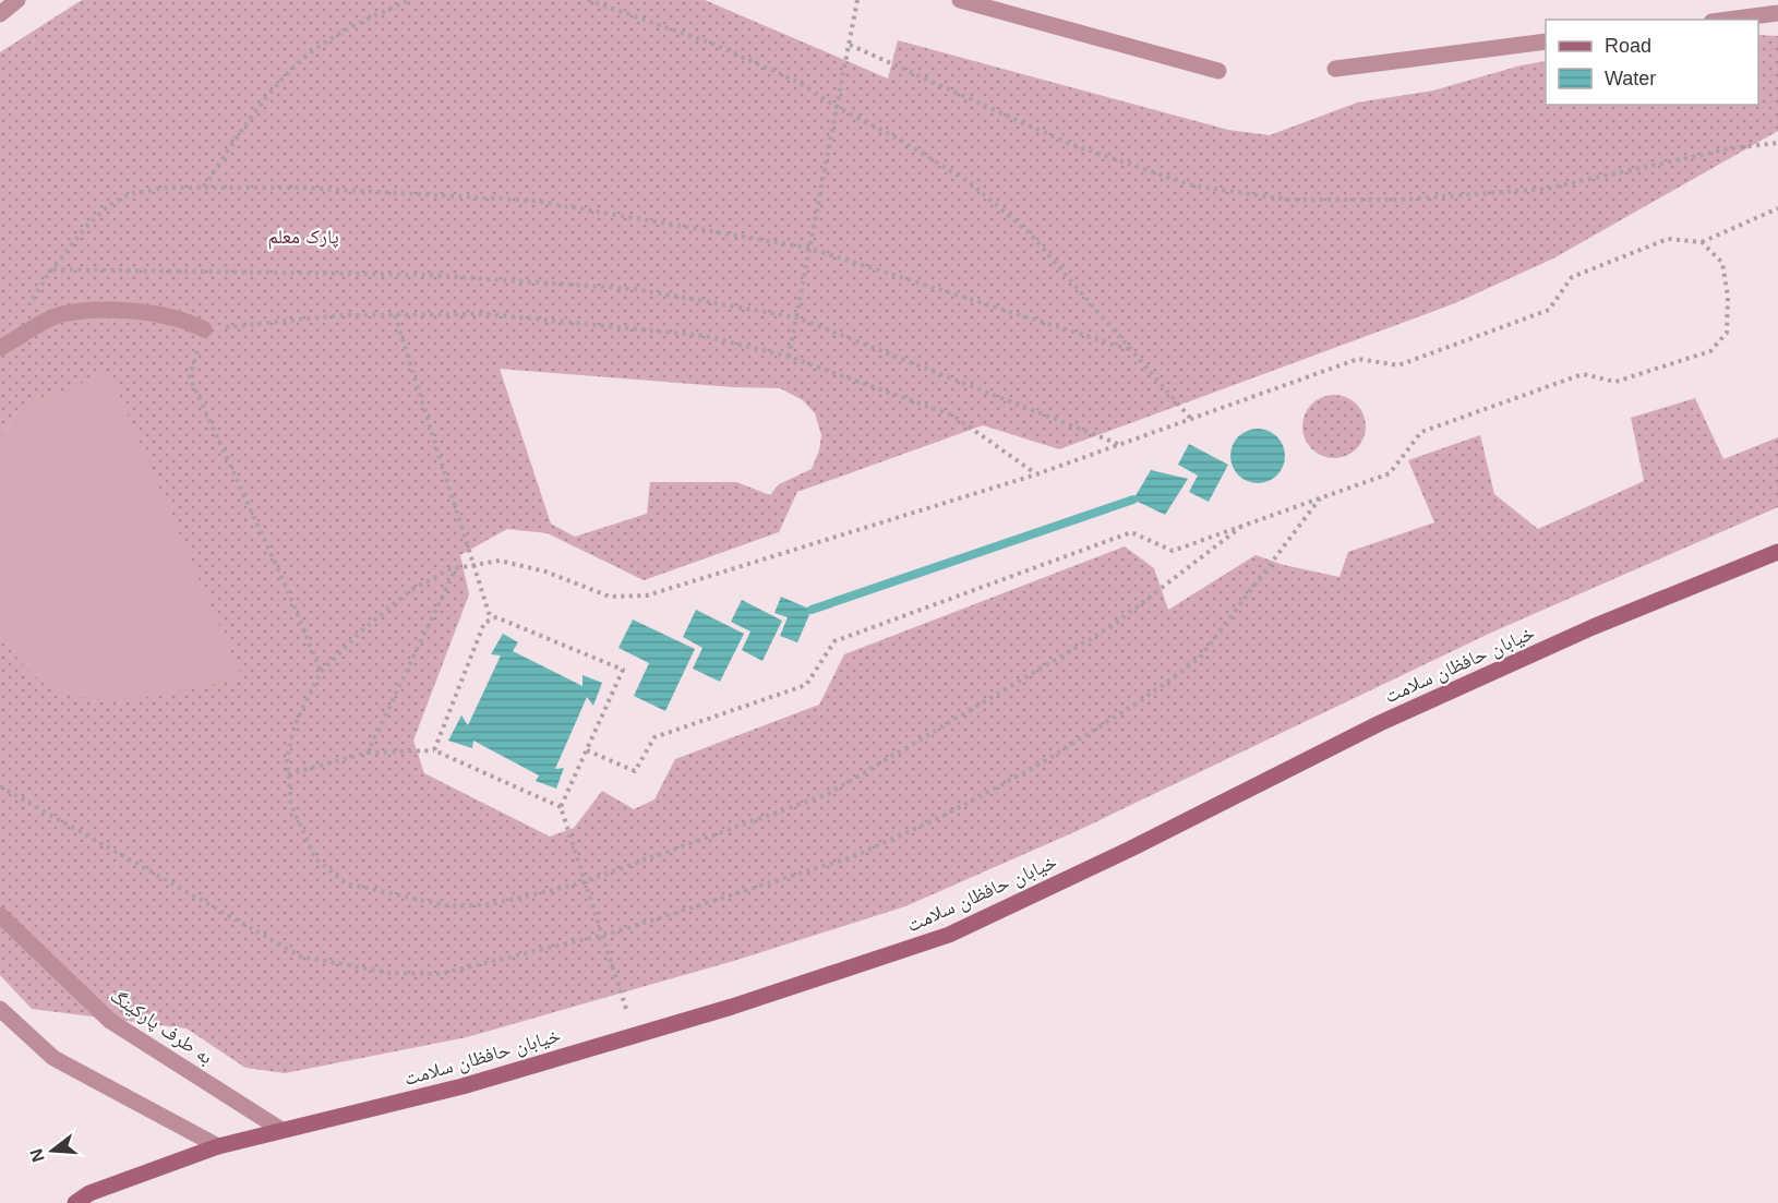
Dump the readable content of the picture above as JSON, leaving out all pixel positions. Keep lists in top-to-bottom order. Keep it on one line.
{"streets":{"street":["خیابان حافظان سلامت","به طرف پارکینگ"]},"crossings":[["خیابان حافظان سلامت","به طرف پارکینگ"]],"parks":["پارک معلم"],"legend":["Road","Water"],"north":"left"}
